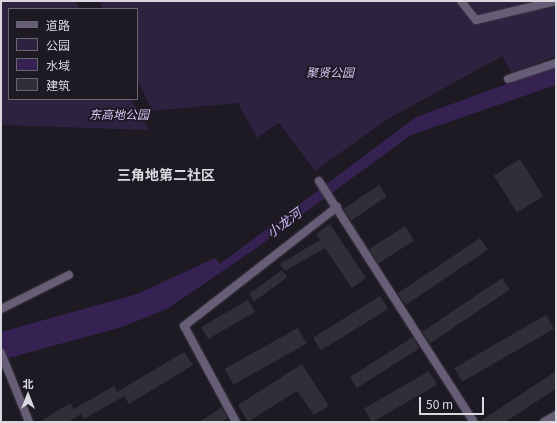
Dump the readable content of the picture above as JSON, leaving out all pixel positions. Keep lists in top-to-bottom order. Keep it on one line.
{"districts":["三角地第二社区"],"water":["小龙河"],"parks":["聚贤公园","东高地公园"],"legend":["道路","公园","水域","建筑"],"scale_bar":"50 m","north":"top"}
